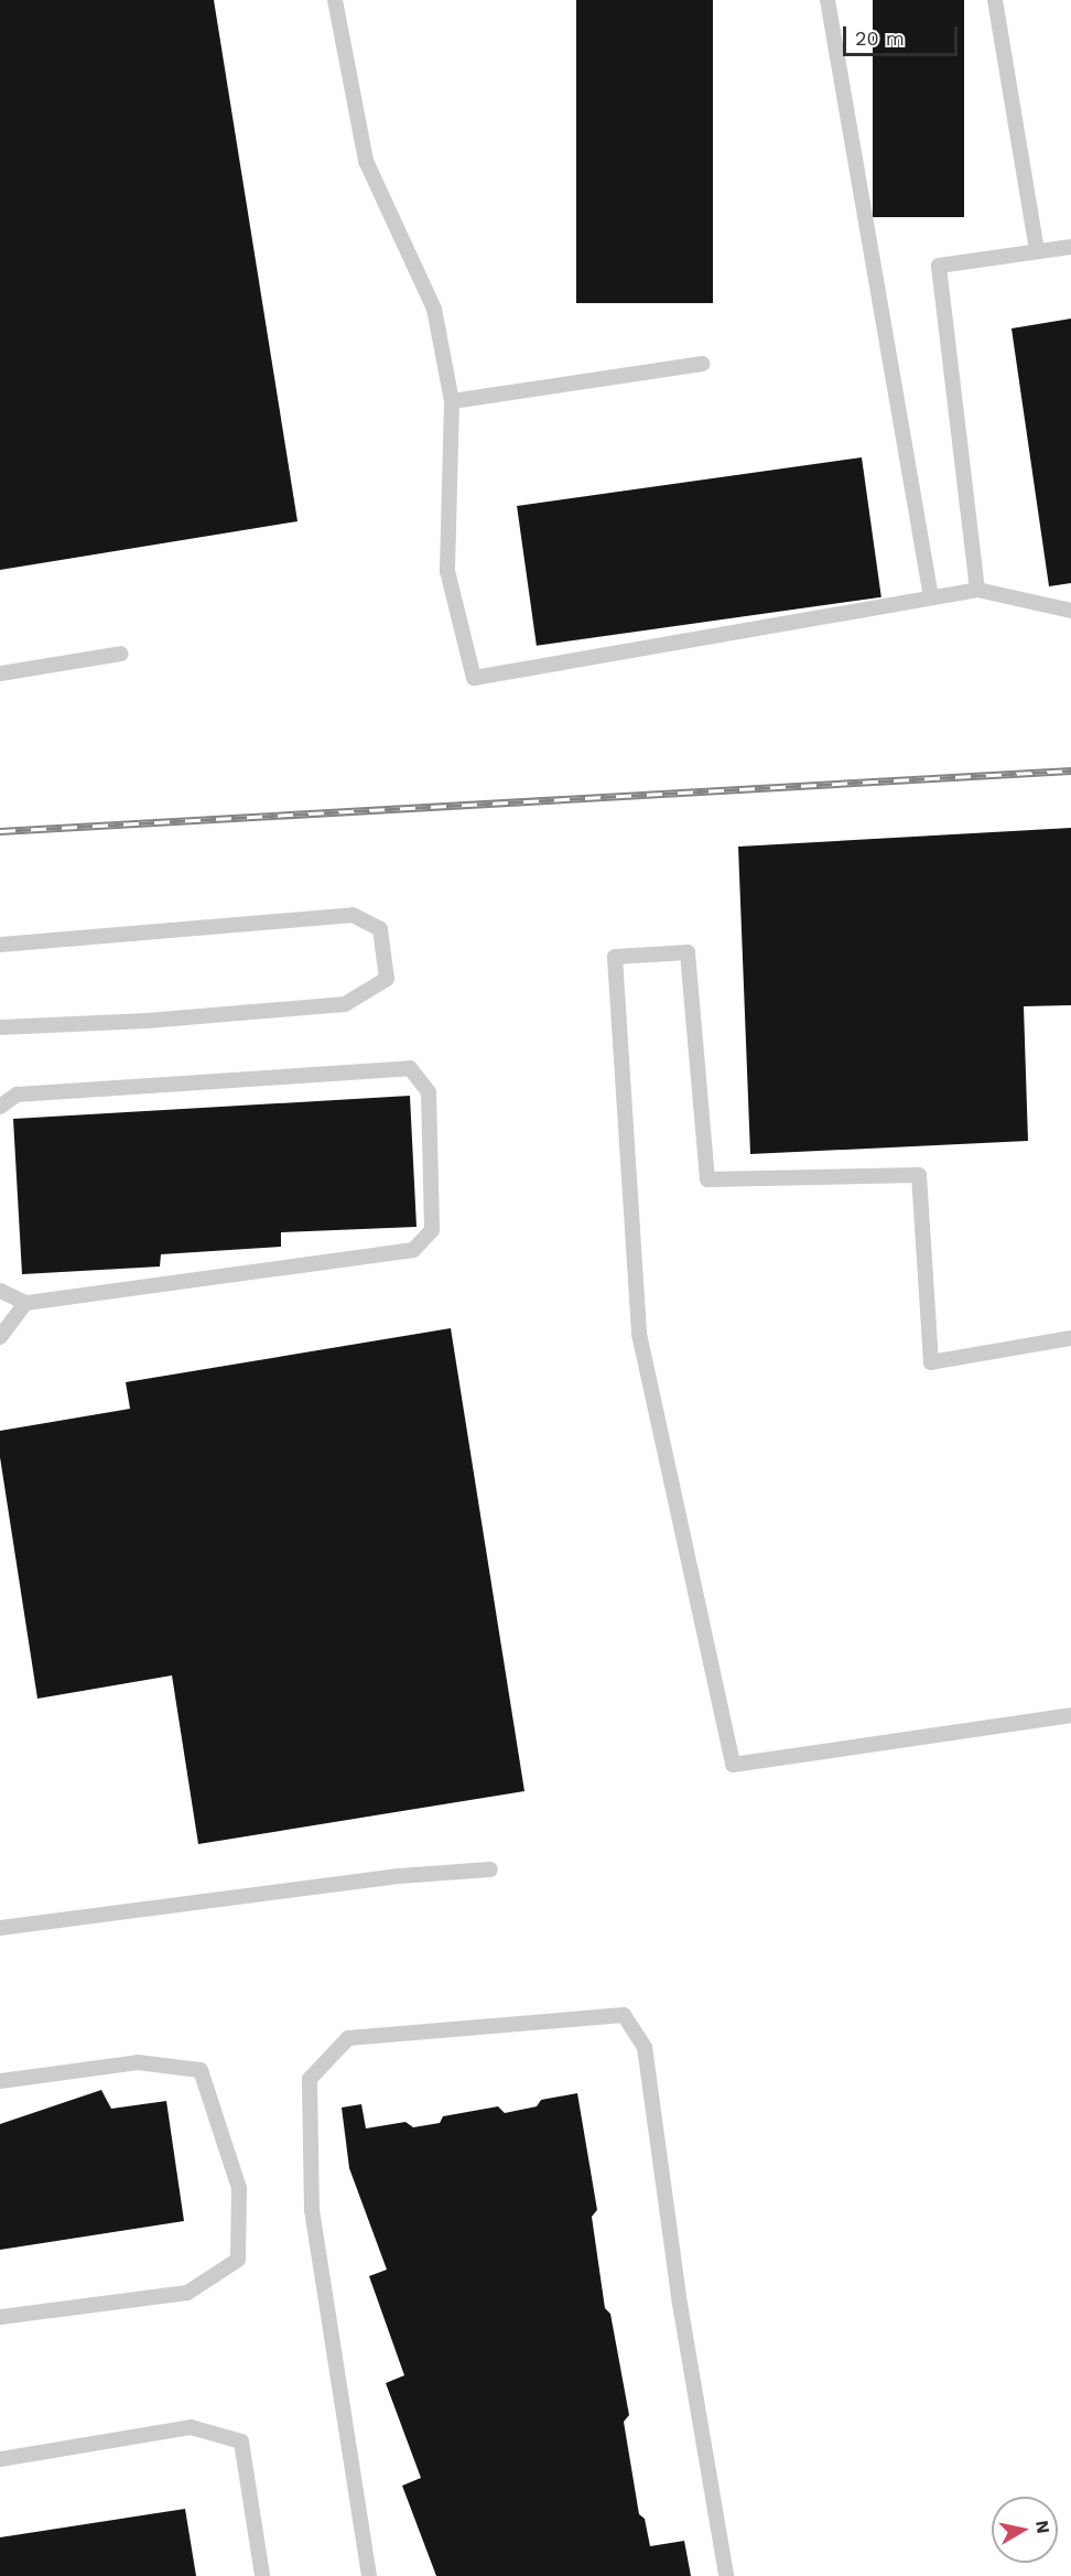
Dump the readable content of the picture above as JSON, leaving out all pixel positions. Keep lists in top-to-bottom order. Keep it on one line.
{"scale_bar":"20 m","north":"right"}
